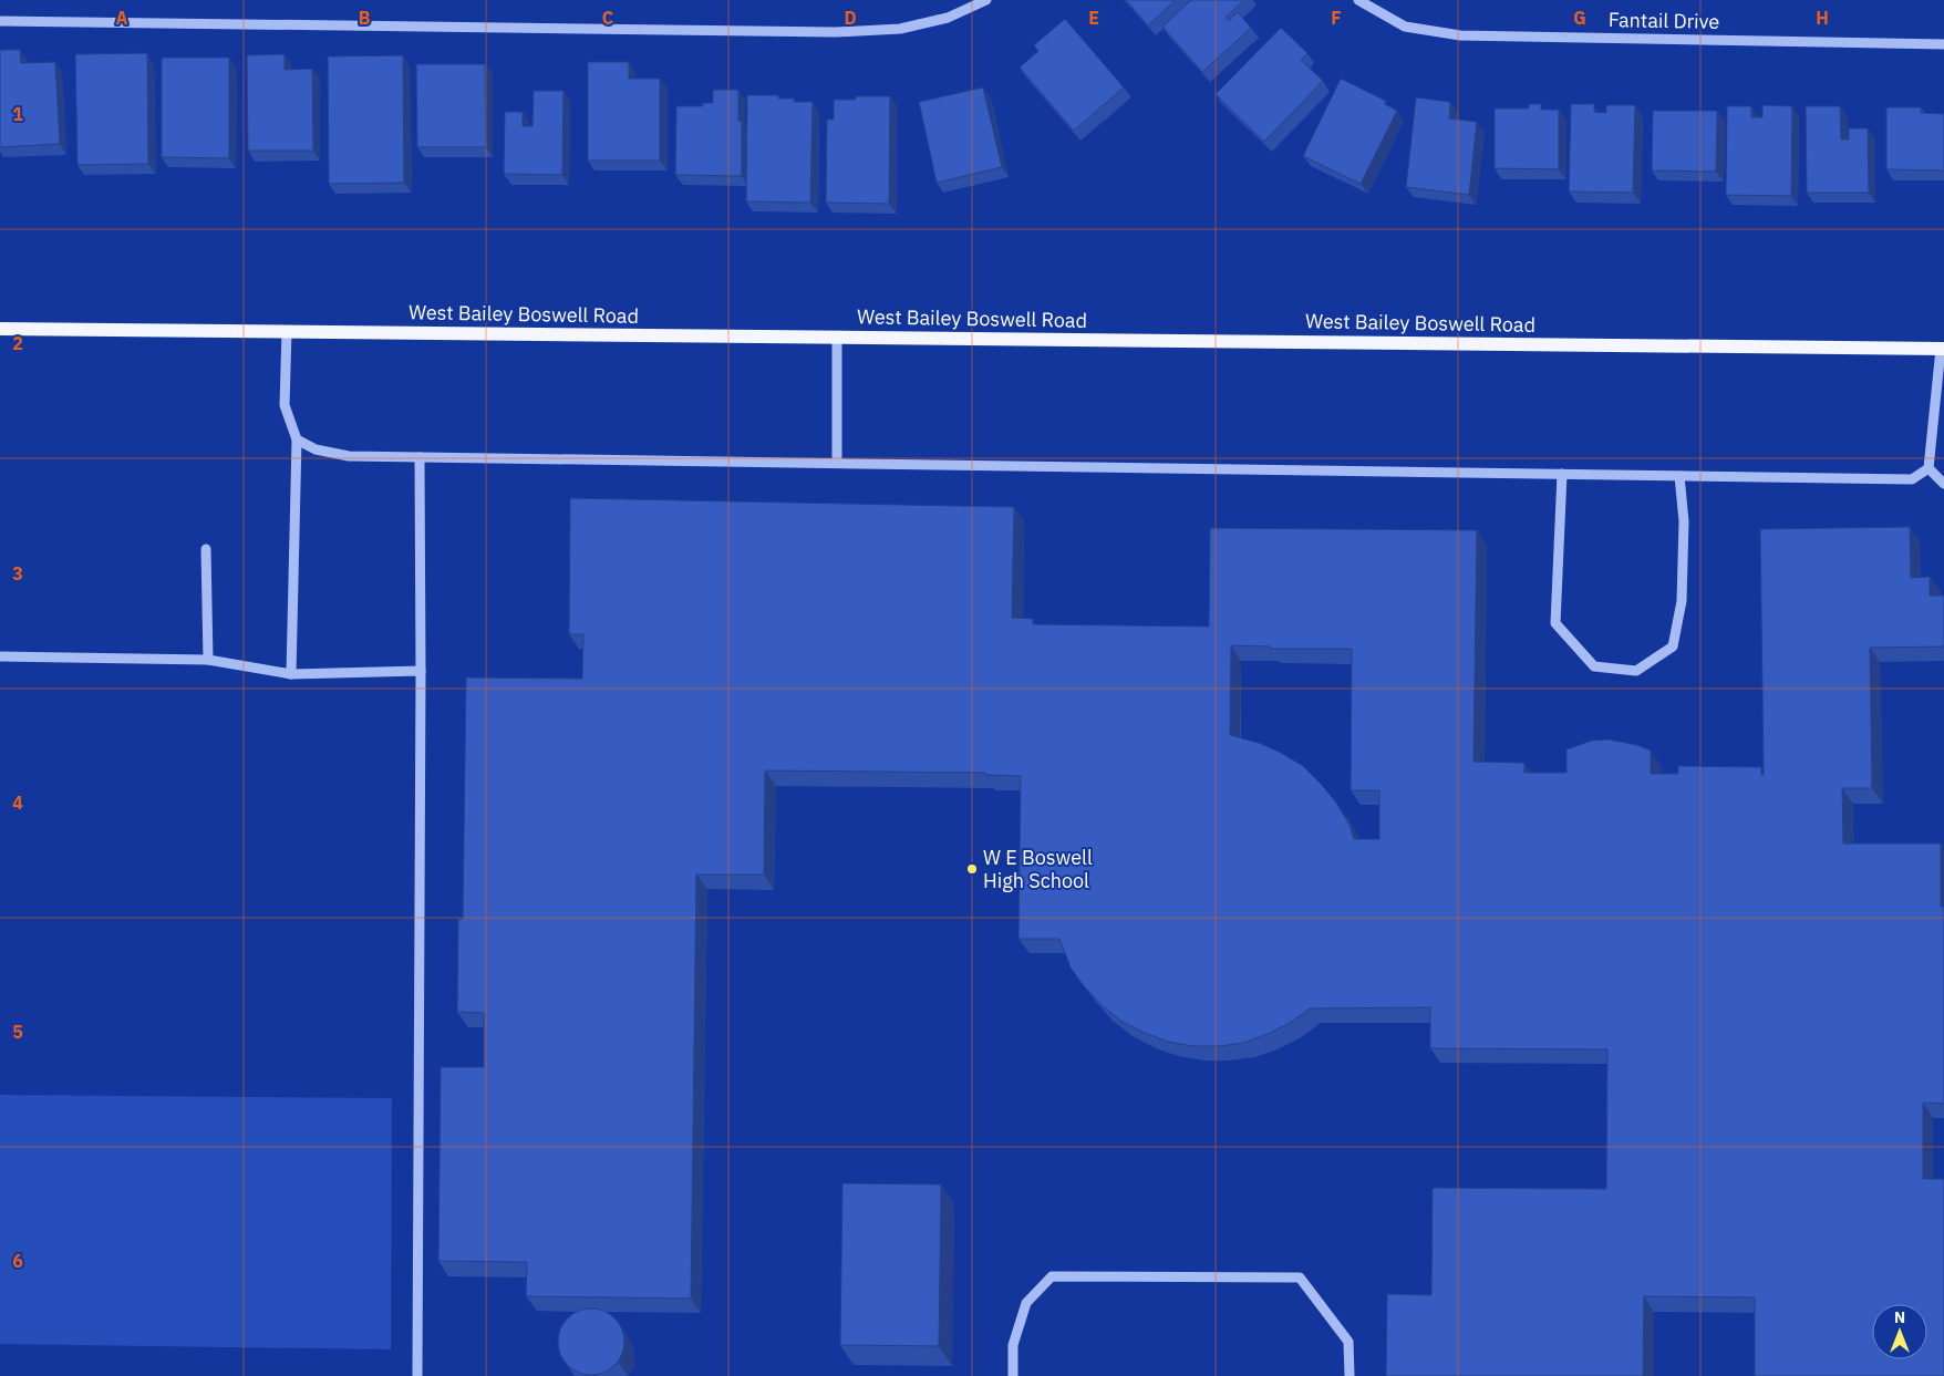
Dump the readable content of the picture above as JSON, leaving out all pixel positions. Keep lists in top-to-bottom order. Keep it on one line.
{"streets":{"main road":["West Bailey Boswell Road"],"street":["Fantail Drive"]},"places":["W E Boswell High School"],"north":"top","grid":{"columns":["A","B","C","D","E","F","G","H"],"rows":["1","2","3","4","5","6"]}}
